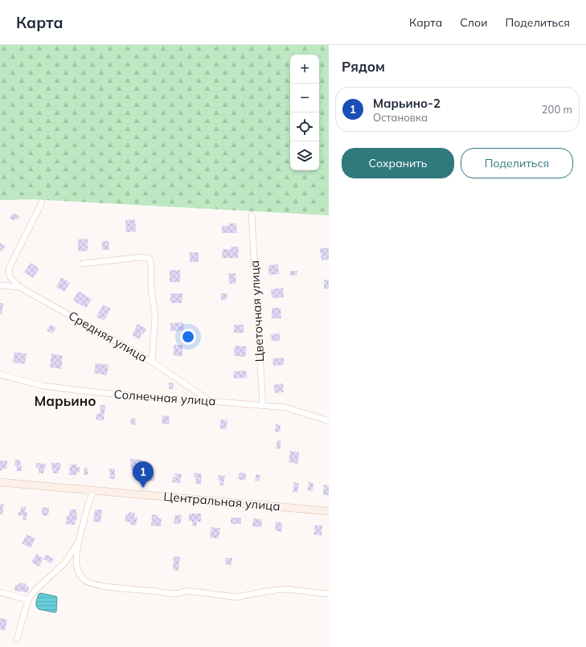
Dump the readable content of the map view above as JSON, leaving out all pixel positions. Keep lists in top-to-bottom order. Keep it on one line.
{"streets":{"main road":["Центральная улица"],"street":["Цветочная улица","Средняя улица","Солнечная улица"]},"crossings":[["Цветочная улица","Солнечная улица"],["Средняя улица","Солнечная улица"]],"districts":["Марьино"],"page":{"header":"Карта","nav":["Карта","Слои","Поделиться"],"heading":"Рядом","map_buttons":["+","−"],"list":[{"mark":"1","name":"Марьино-2","note":"Остановка","value":"200 m"}],"buttons":["Сохранить","Поделиться"],"pins":"1"}}
